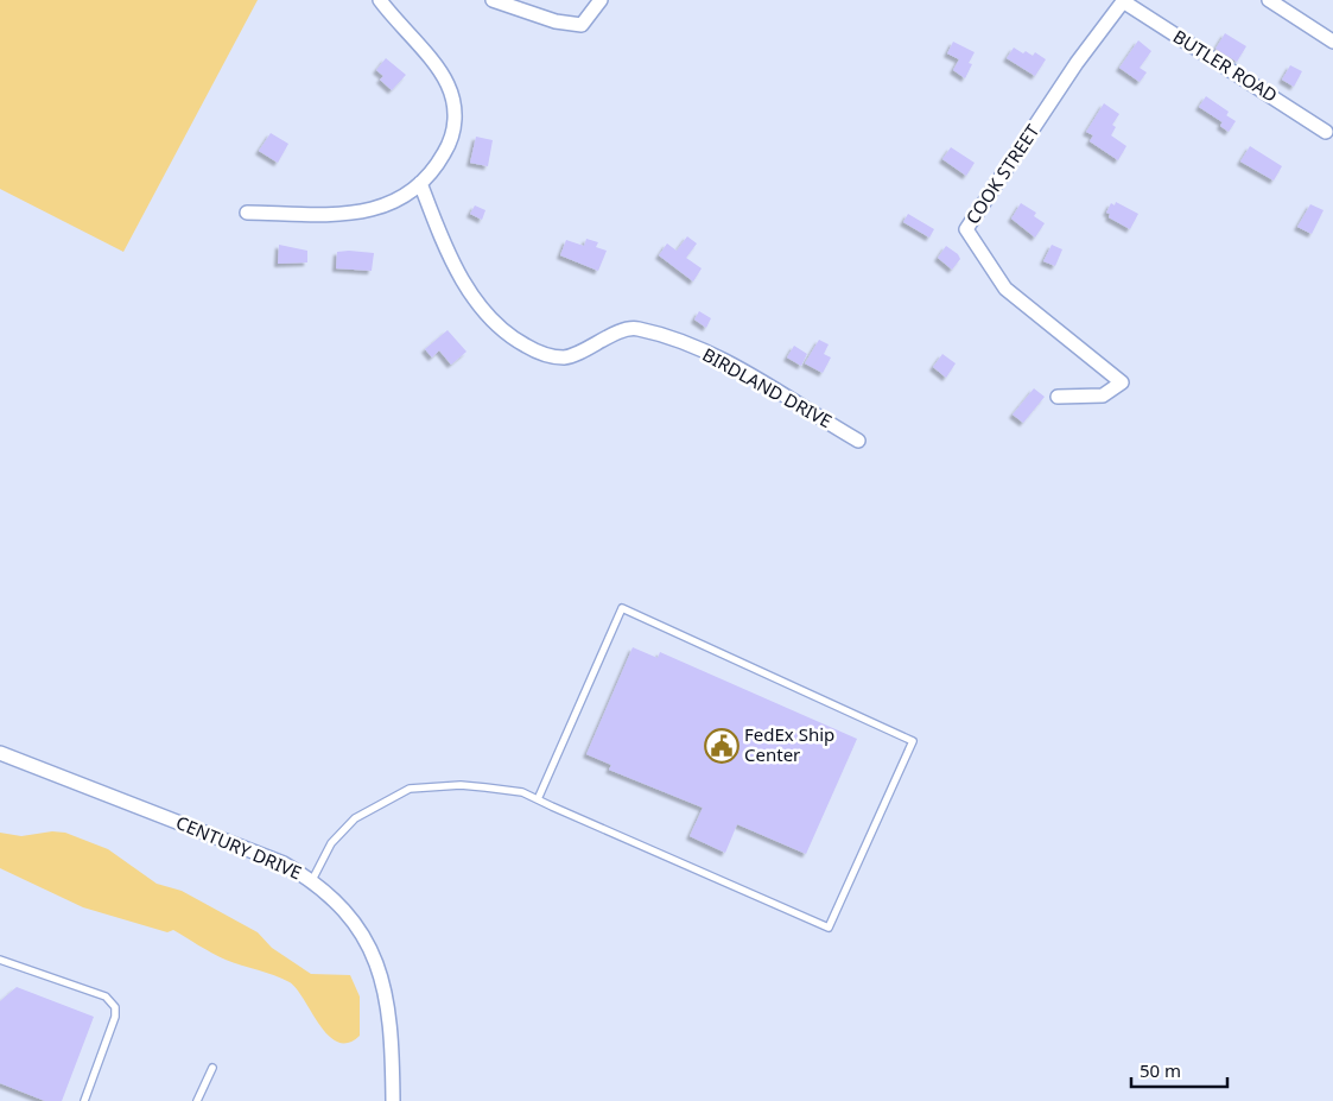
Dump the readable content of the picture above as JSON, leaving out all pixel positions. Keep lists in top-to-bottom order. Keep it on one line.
{"streets":{"street":["BUTLER ROAD","COOK STREET","BIRDLAND DRIVE","CENTURY DRIVE"]},"crossings":[["BUTLER ROAD","COOK STREET"]],"places":{"public building":["FedEx Ship Center"]},"scale_bar":"50 m"}
